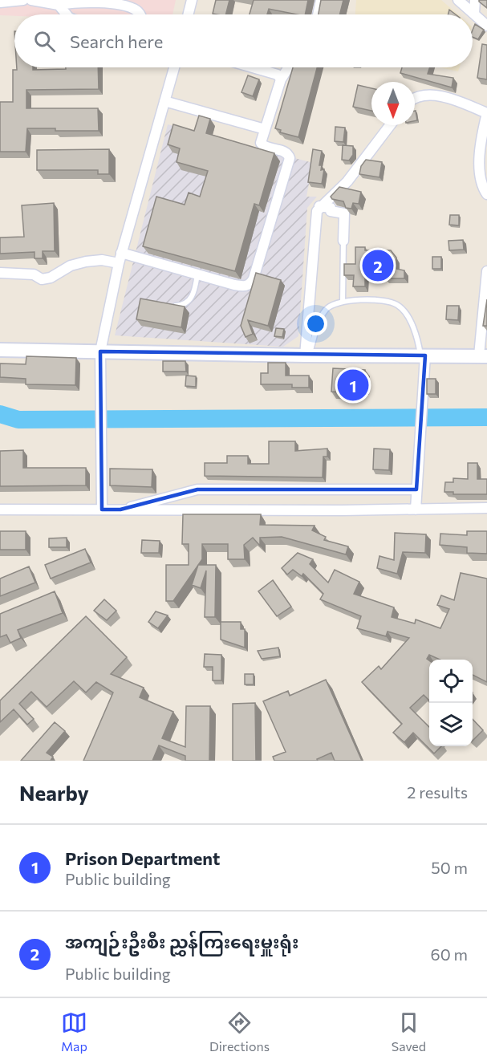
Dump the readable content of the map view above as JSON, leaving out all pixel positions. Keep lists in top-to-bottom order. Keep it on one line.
{"north":"bottom","page":{"search":"Search here","pins":["2","1"],"heading":["Nearby","2 results"],"list":[{"mark":"1","name":"Prison Department","note":"Public building","value":"50 m"},{"mark":"2","name":"အကျဉ်းဦးစီး ညွှန်ကြးရေးမှူးရုံး","note":"Public building","value":"60 m"}],"nav":["Map","Directions","Saved"]}}
